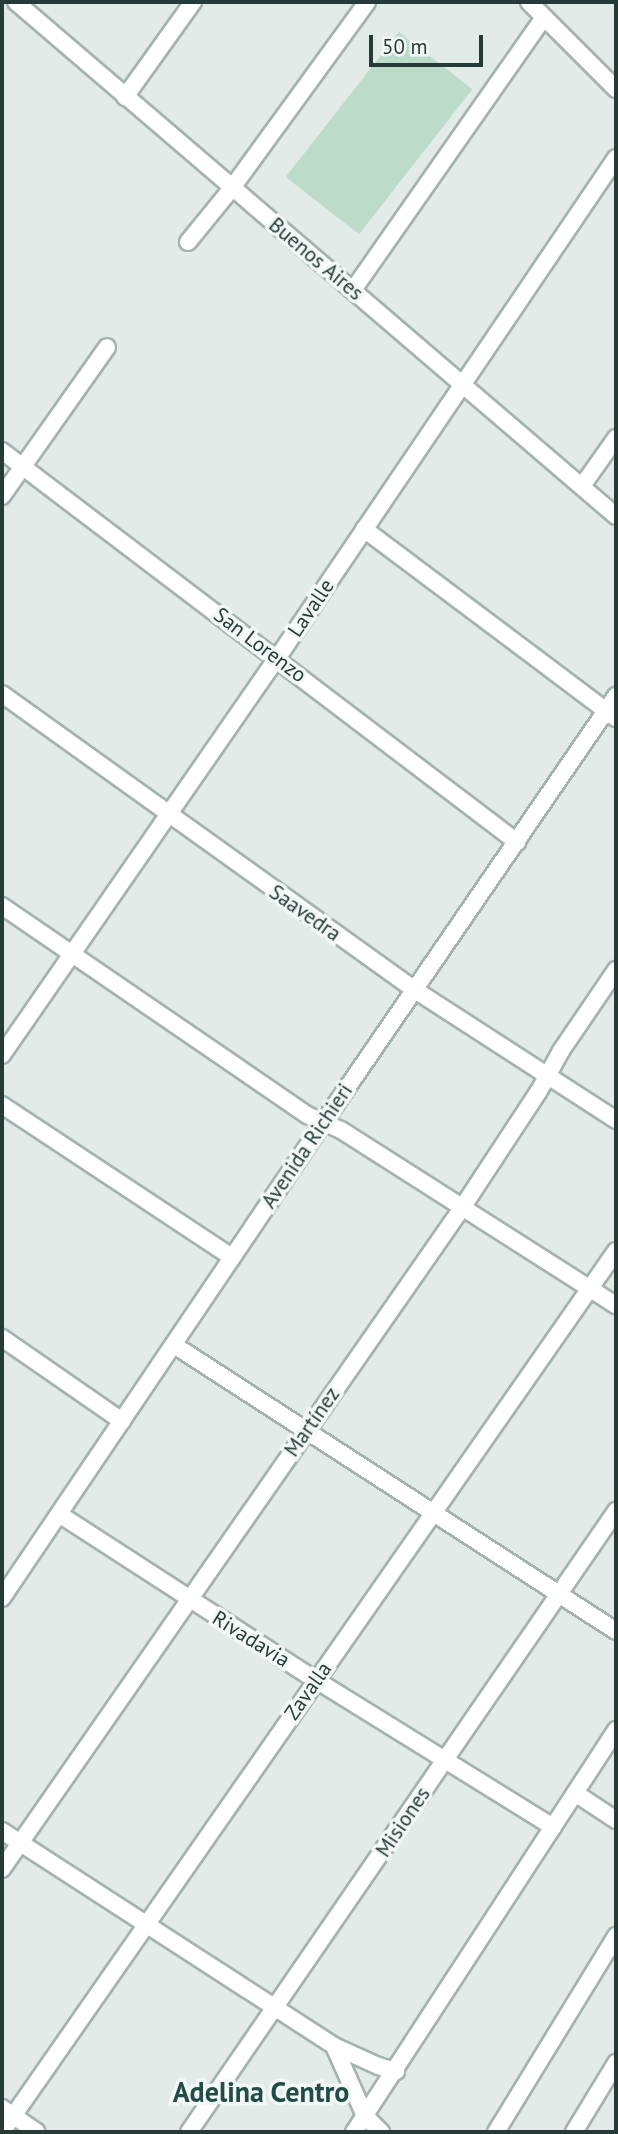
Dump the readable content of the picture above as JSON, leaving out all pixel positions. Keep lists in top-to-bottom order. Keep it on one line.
{"streets":{"street":["Buenos Aires","Lavalle","San Lorenzo","Saavedra","Avenida Richieri","Martínez","Rivadavia","Zavalla","Misiones"]},"crossings":[["Buenos Aires","Lavalle"],["Lavalle","San Lorenzo"],["Lavalle","Saavedra"],["San Lorenzo","Avenida Richieri"],["Saavedra","Avenida Richieri"],["Saavedra","Martínez"],["Avenida Richieri","Rivadavia"],["Martínez","Rivadavia"],["Rivadavia","Zavalla"],["Rivadavia","Misiones"]],"districts":["Adelina Centro"],"scale_bar":"50 m"}
